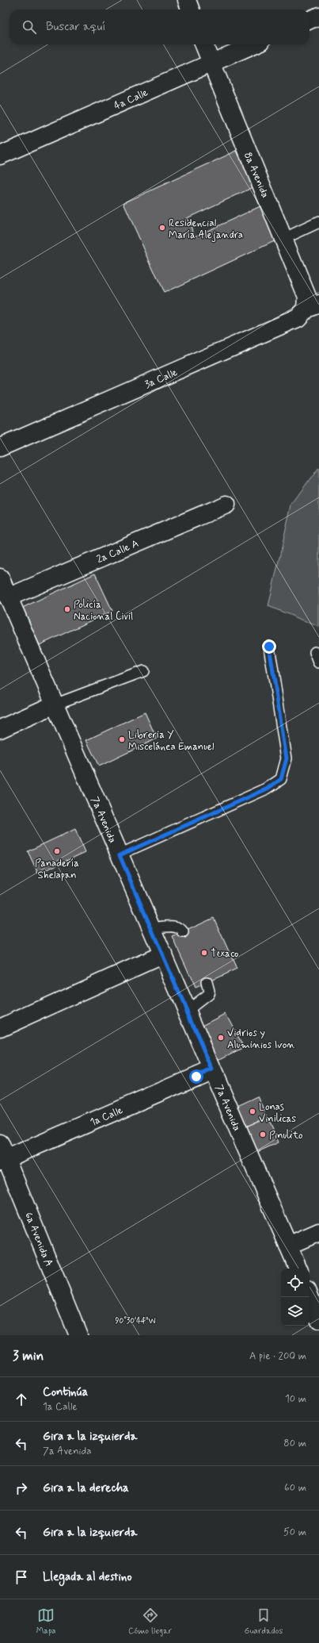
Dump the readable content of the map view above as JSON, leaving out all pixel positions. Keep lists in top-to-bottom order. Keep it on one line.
{"streets":{"street":["4a Calle","8a Avenida","3a Calle","2a Calle A","7a Avenida","1a Calle","6a Avenida A"]},"crossings":[["4a Calle","8a Avenida"],["8a Avenida","3a Calle"],["2a Calle A","7a Avenida"],["7a Avenida","1a Calle"],["1a Calle","6a Avenida A"]],"places":["Residencial María Alejandra","Policía Nacional Civil","Libreria Y Miscelánea Emanuel","Panadería Shelapan","Texaco","Vidrios y Aluminios Ivon","Lonas Vinilicas","Pinulito"],"page":{"search":"Buscar aquí","heading":["3 min","A pie · 200 m"],"list":[["Continúa","1a Calle","10 m"],["Gira a la izquierda","7a Avenida","80 m"],["Gira a la derecha","60 m"],["Gira a la izquierda","50 m"],"Llegada al destino"],"nav":["Mapa","Cómo llegar","Guardados"]},"coordinates":["90°30'44\"W"]}
